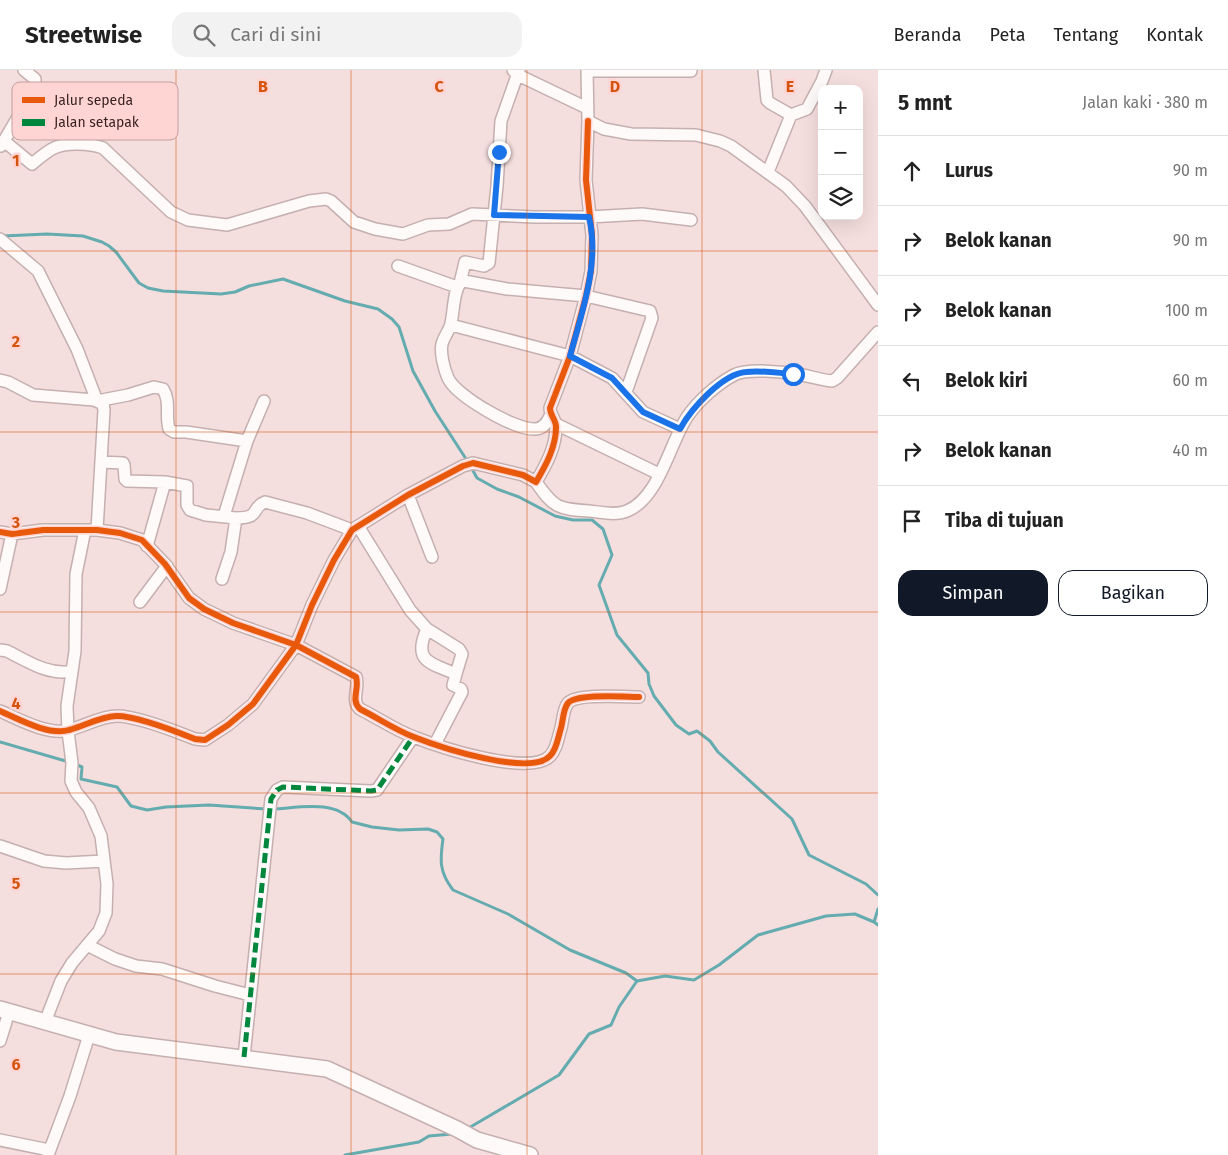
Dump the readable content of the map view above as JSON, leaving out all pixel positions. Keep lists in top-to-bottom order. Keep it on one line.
{"legend":["Jalur sepeda","Jalan setapak"],"page":{"header":"Streetwise","search":"Cari di sini","nav":["Beranda","Peta","Tentang","Kontak"],"heading":["5 mnt","Jalan kaki · 380 m"],"map_buttons":["+","−"],"list":[["Lurus","90 m"],["Belok kanan","90 m"],["Belok kanan","100 m"],["Belok kiri","60 m"],["Belok kanan","40 m"],"Tiba di tujuan"],"buttons":["Simpan","Bagikan"]},"grid":{"columns":["B","C","D","E"],"rows":["1","2","3","4","5","6"]}}
